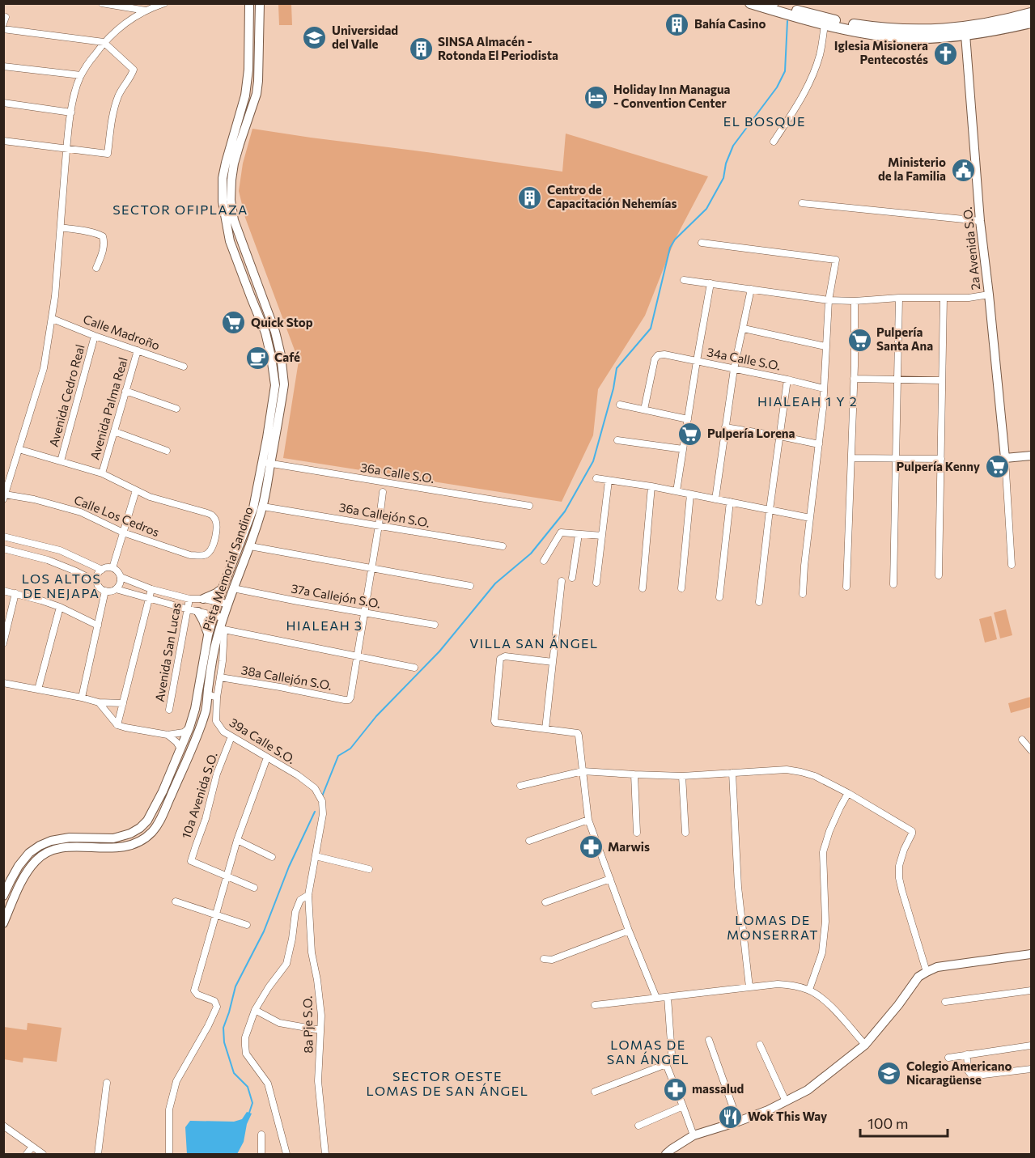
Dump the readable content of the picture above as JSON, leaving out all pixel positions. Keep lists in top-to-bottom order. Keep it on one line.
{"streets":{"main road":["2a Avenida S.O.","Pista Memorial Sandino"],"street":["Calle Madroño","34a Calle S.O.","Avenida Cedro Real","Avenida Palma Real","36a Calle S.O.","36a Callejón S.O.","Calle Los Cedros","37a Callejón S.O.","Avenida San Lucas","38a Callejón S.O.","39a Calle S.O.","10a Avenida S.O.","8a Pje S.O."]},"crossings":[["Calle Madroño","Avenida Cedro Real"],["Calle Madroño","Avenida Palma Real"],["36a Calle S.O.","Pista Memorial Sandino"],["36a Callejón S.O.","Pista Memorial Sandino"],["Pista Memorial Sandino","37a Callejón S.O."],["Pista Memorial Sandino","39a Calle S.O."],["38a Callejón S.O.","39a Calle S.O."],["39a Calle S.O.","10a Avenida S.O."]],"districts":["EL BOSQUE","SECTOR OFIPLAZA","HIALEAH 1 Y 2","LOS ALTOS DE NEJAPA","HIALEAH 3","VILLA SAN ÁNGEL","LOMAS DE MONSERRAT","LOMAS DE SAN ÁNGEL","SECTOR OESTE LOMAS DE SAN ÁNGEL"],"places":{"building":["Bahía Casino","SINSA Almacén - Rotonda El Periodista","Centro de Capacitación Nehemías"],"school or university":["Universidad del Valle","Colegio Americano Nicaragüense"],"church":["Iglesia Misionera Pentecostés"],"hotel":["Holiday Inn Managua - Convention Center"],"public building":["Ministerio de la Familia"],"supermarket":["Quick Stop","Pulpería Santa Ana","Pulpería Lorena","Pulpería Kenny"],"cafe":["Café"],"pharmacy":["Marwis","massalud"],"restaurant":["Wok This Way"]},"scale_bar":"100 m"}
